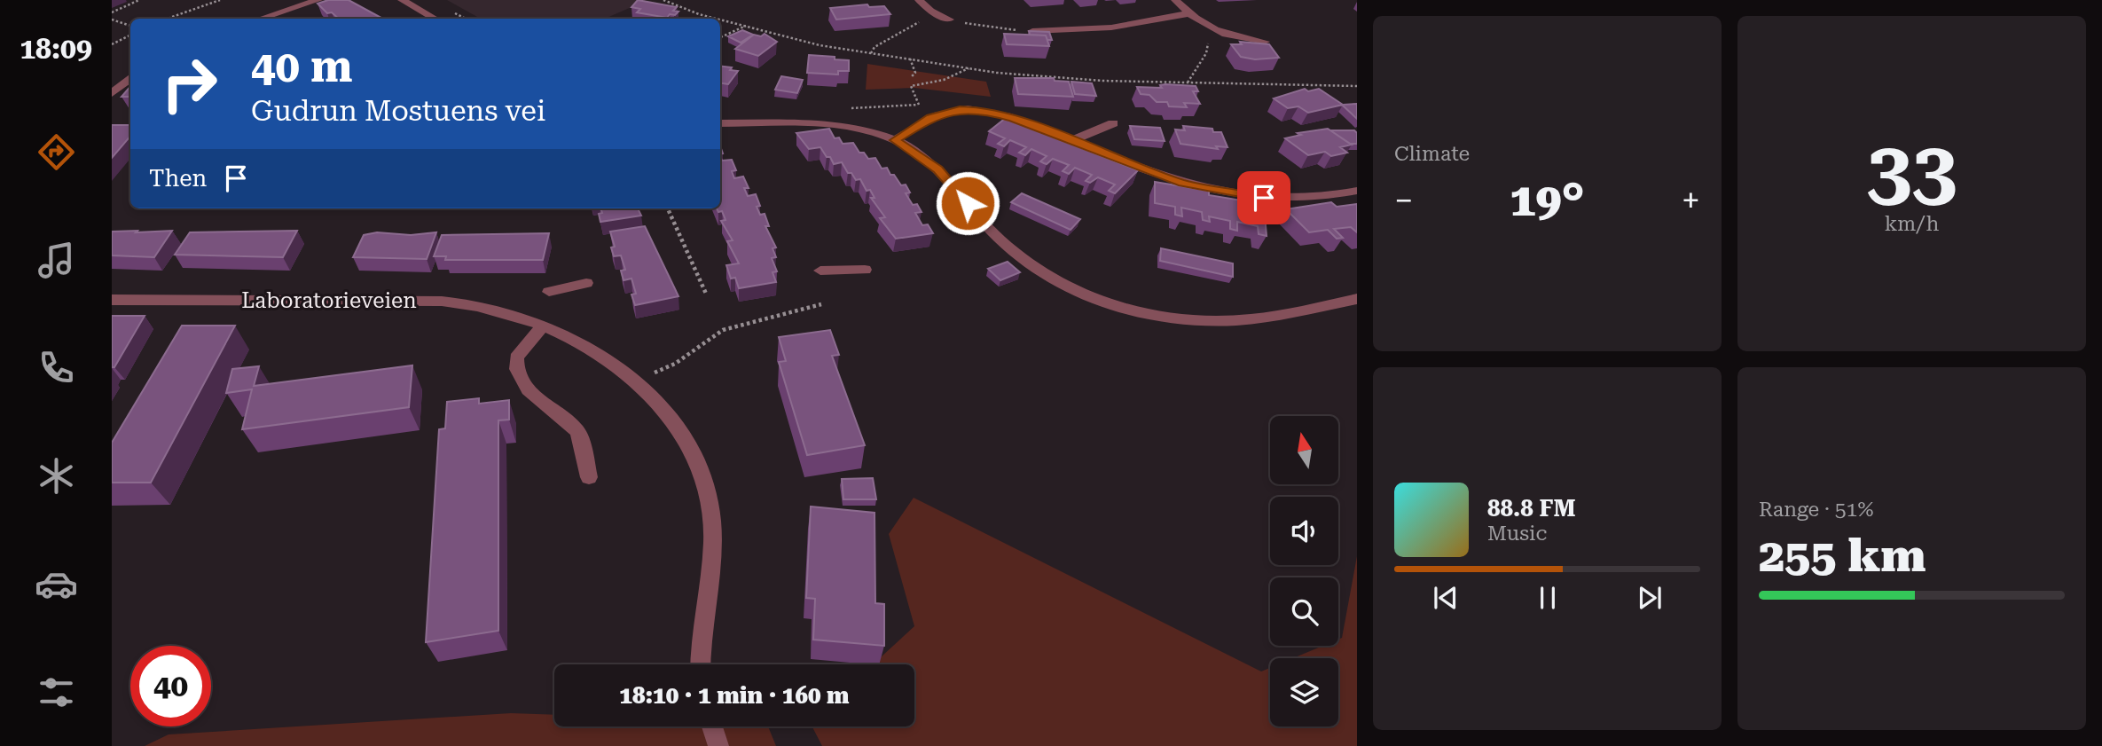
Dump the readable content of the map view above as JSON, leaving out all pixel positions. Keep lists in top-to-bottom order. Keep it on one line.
{"streets":{"street":["Laboratorieveien"]},"north":"top","page":{"tabs":"18:09","tile":["Climate",["33","km/h"],["Range · 51%","255 km"]],"turn":["40 m","Gudrun Mostuens vei"],"then":"Then","heat":["−","19°","+"],"song":["88.8 FM","Music"],"limit":"40","trip":"18:10 · 1 min · 160 m"}}
